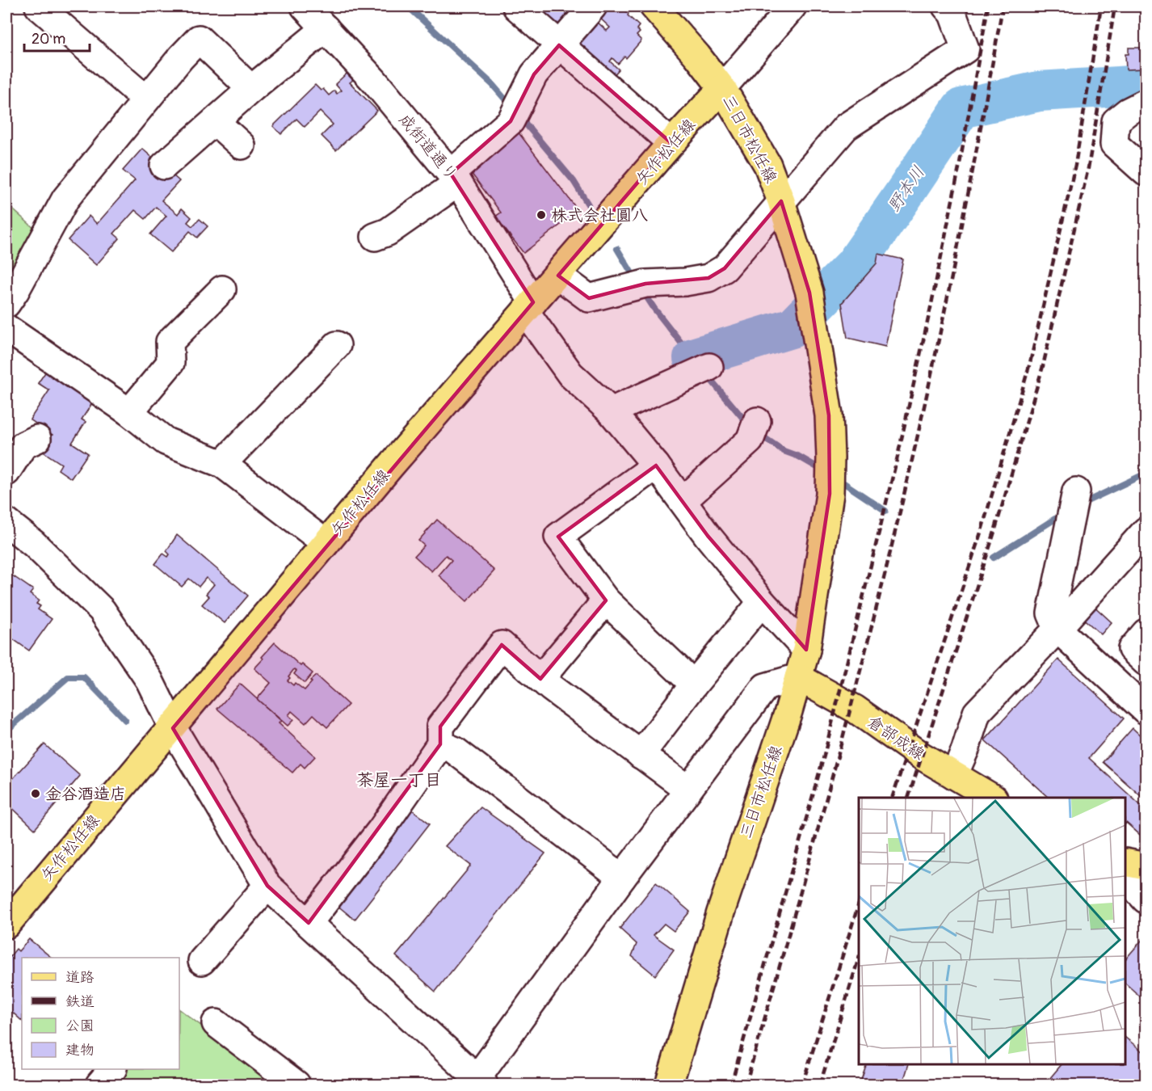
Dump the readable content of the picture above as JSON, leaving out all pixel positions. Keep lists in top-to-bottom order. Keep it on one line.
{"streets":{"main road":["三日市松任線","矢作松任線","倉部成線"],"street":["成街道通り"]},"crossings":[["三日市松任線","成街道通り"],["三日市松任線","矢作松任線"],["三日市松任線","倉部成線"],["成街道通り","矢作松任線"]],"districts":["茶屋一丁目"],"water":["野本川"],"places":["株式会社圓八","金谷酒造店"],"legend":["道路","鉄道","公園","建物"],"scale_bar":"20 m"}
